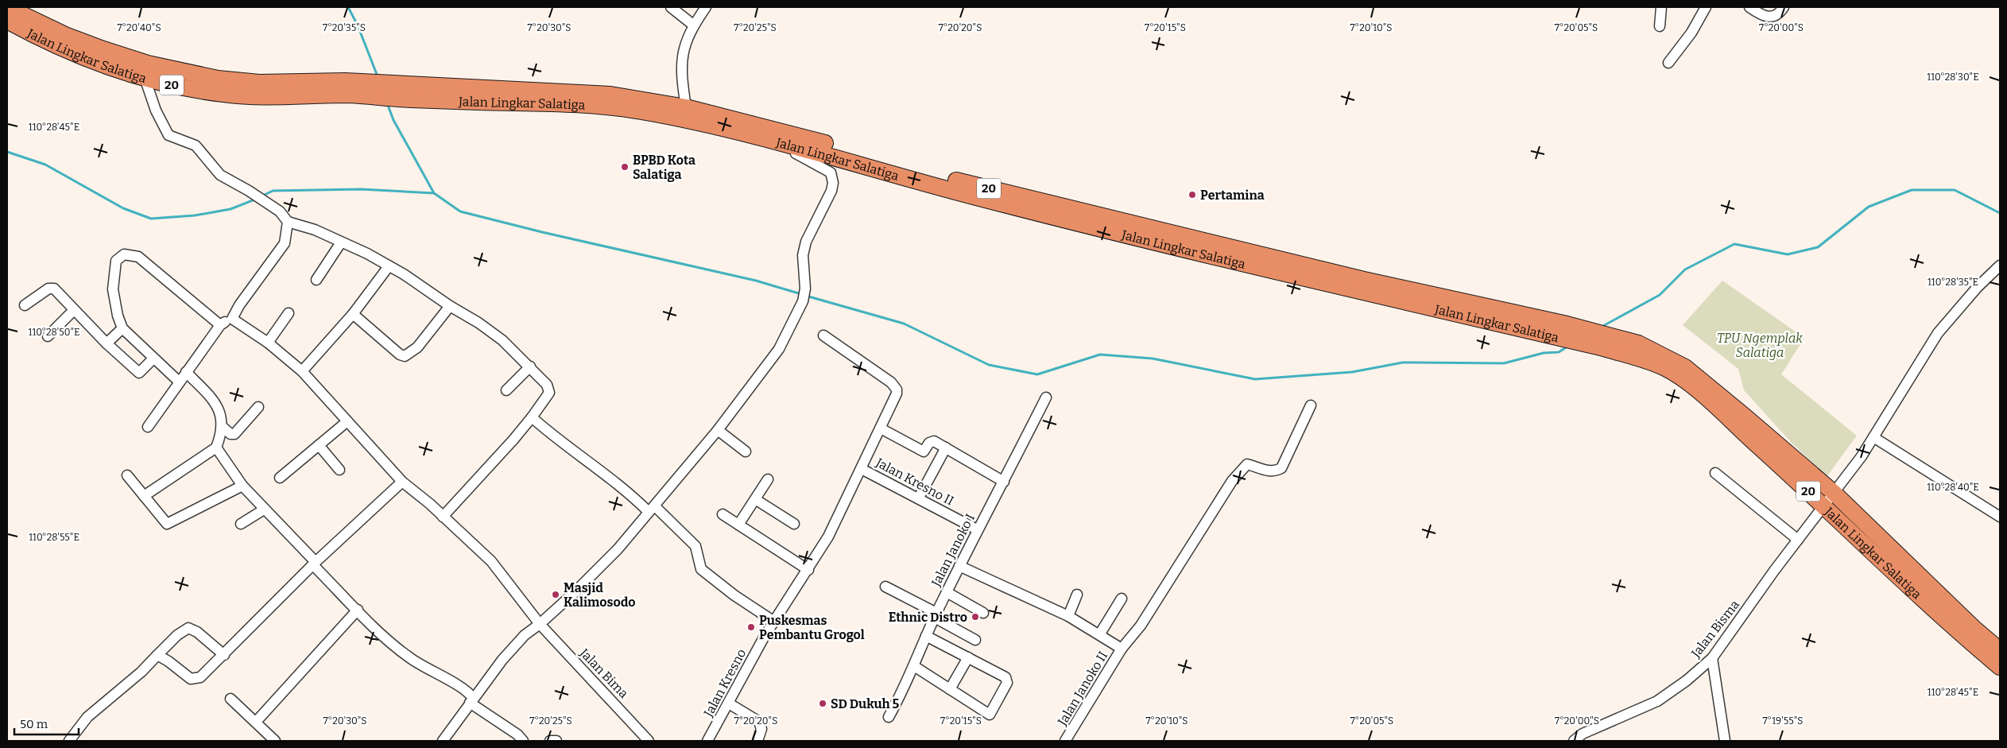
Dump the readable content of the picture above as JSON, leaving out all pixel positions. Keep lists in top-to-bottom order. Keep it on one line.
{"streets":{"highway":["Jalan Lingkar Salatiga","20"],"street":["Jalan Kresno II","Jalan Janoko I","Jalan Bisma","Jalan Bima","Jalan Kresno","Jalan Janoko II"]},"crossings":[["Jalan Lingkar Salatiga","Jalan Bisma"],["Jalan Kresno II","Jalan Janoko I"],["Jalan Kresno II","Jalan Kresno"]],"parks":["TPU Ngemplak Salatiga"],"places":["BPBD Kota Salatiga","Pertamina","Masjid Kalimosodo","Ethnic Distro","Puskesmas Pembantu Grogol","SD Dukuh 5"],"scale_bar":"50 m","coordinates":["7°20'40\"S","7°20'35\"S","7°20'30\"S","7°20'25\"S","7°20'20\"S","7°20'15\"S","7°20'10\"S","7°20'05\"S","7°20'00\"S","110°28'30\"E","110°28'45\"E","110°28'35\"E","110°28'50\"E","110°28'40\"E","110°28'55\"E","7°19'55\"S"]}
